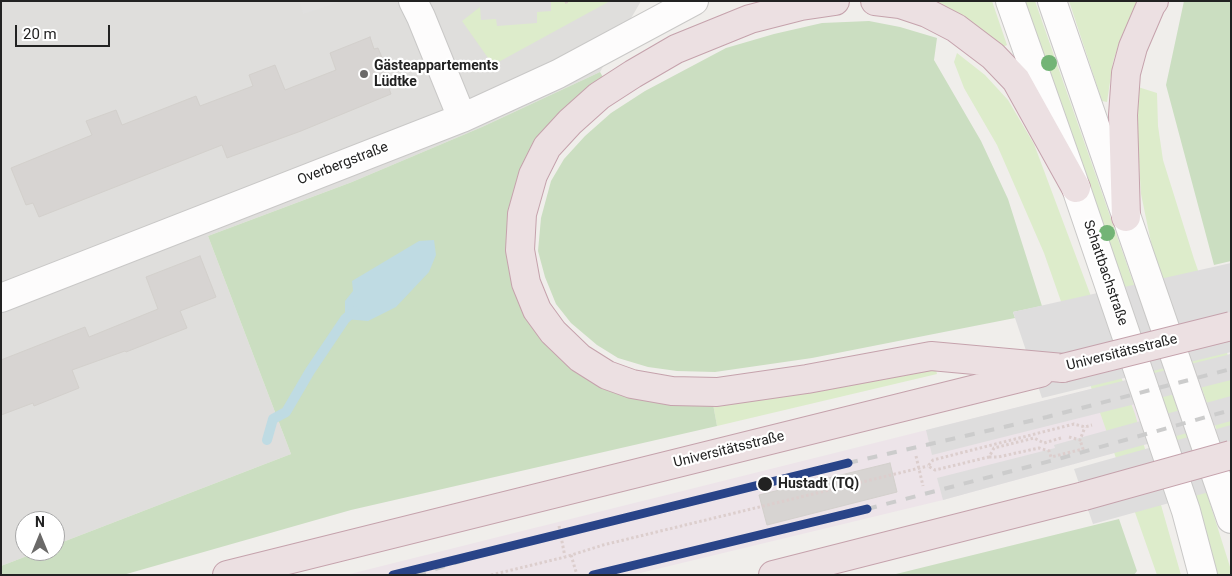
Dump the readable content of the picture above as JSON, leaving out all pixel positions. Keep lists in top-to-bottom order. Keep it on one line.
{"streets":{"highway":["Universitätsstraße"],"street":["Overbergstraße","Schattbachstraße"]},"places":["Gästeappartements Lüdtke","Hustadt (TQ)"],"scale_bar":"20 m","north":"top"}
